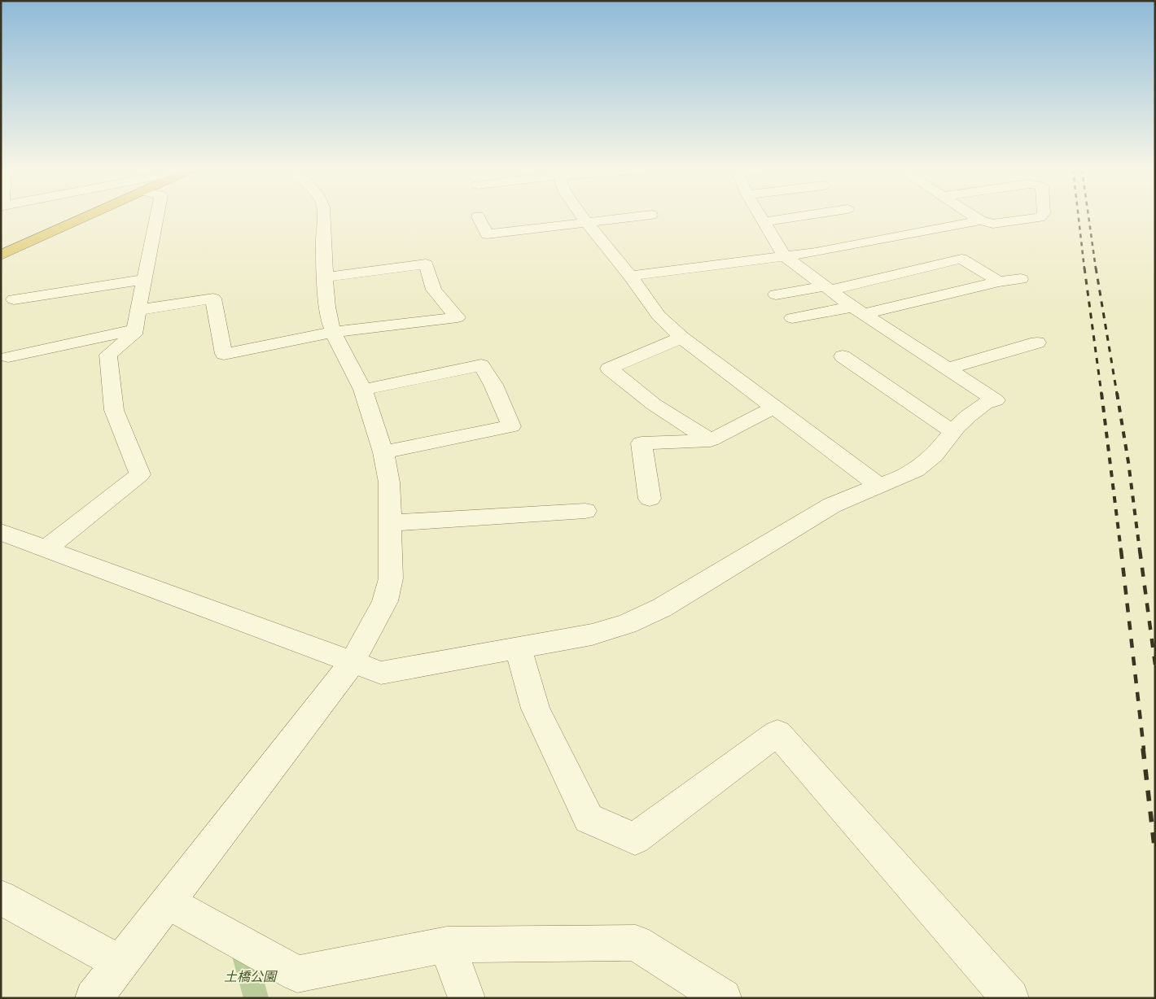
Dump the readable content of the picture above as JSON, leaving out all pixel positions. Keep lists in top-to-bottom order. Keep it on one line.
{"parks":["土橋公園"]}
